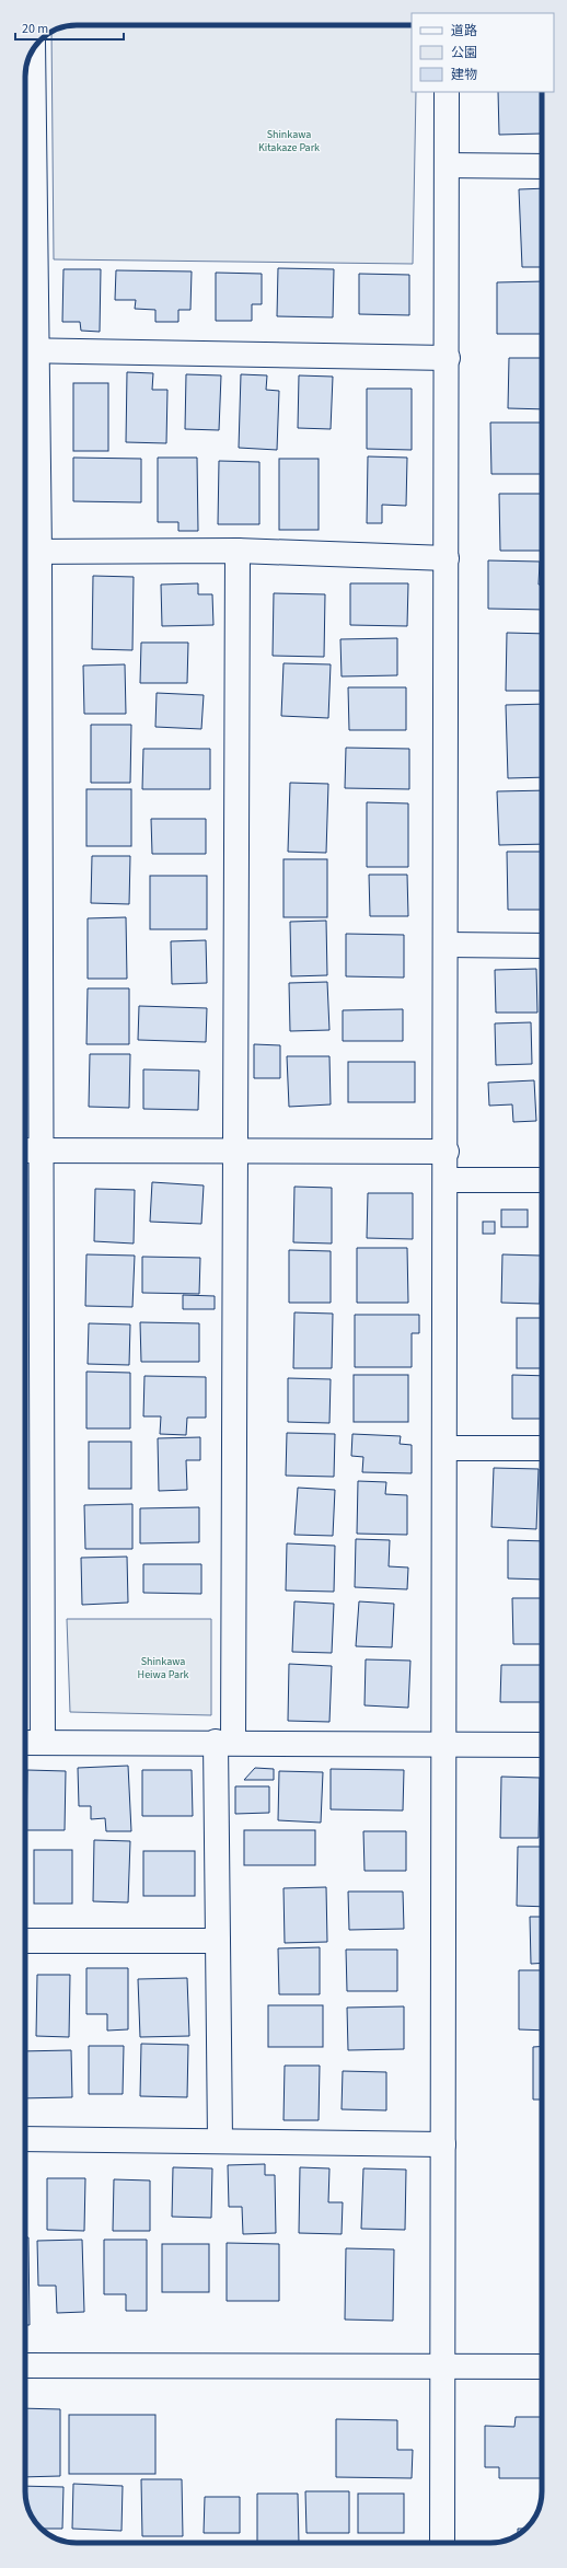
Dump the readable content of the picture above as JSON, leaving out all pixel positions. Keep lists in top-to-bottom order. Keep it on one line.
{"parks":["Shinkawa Kitakaze Park","Shinkawa Heiwa Park"],"legend":["道路","公園","建物"],"scale_bar":"20 m"}
